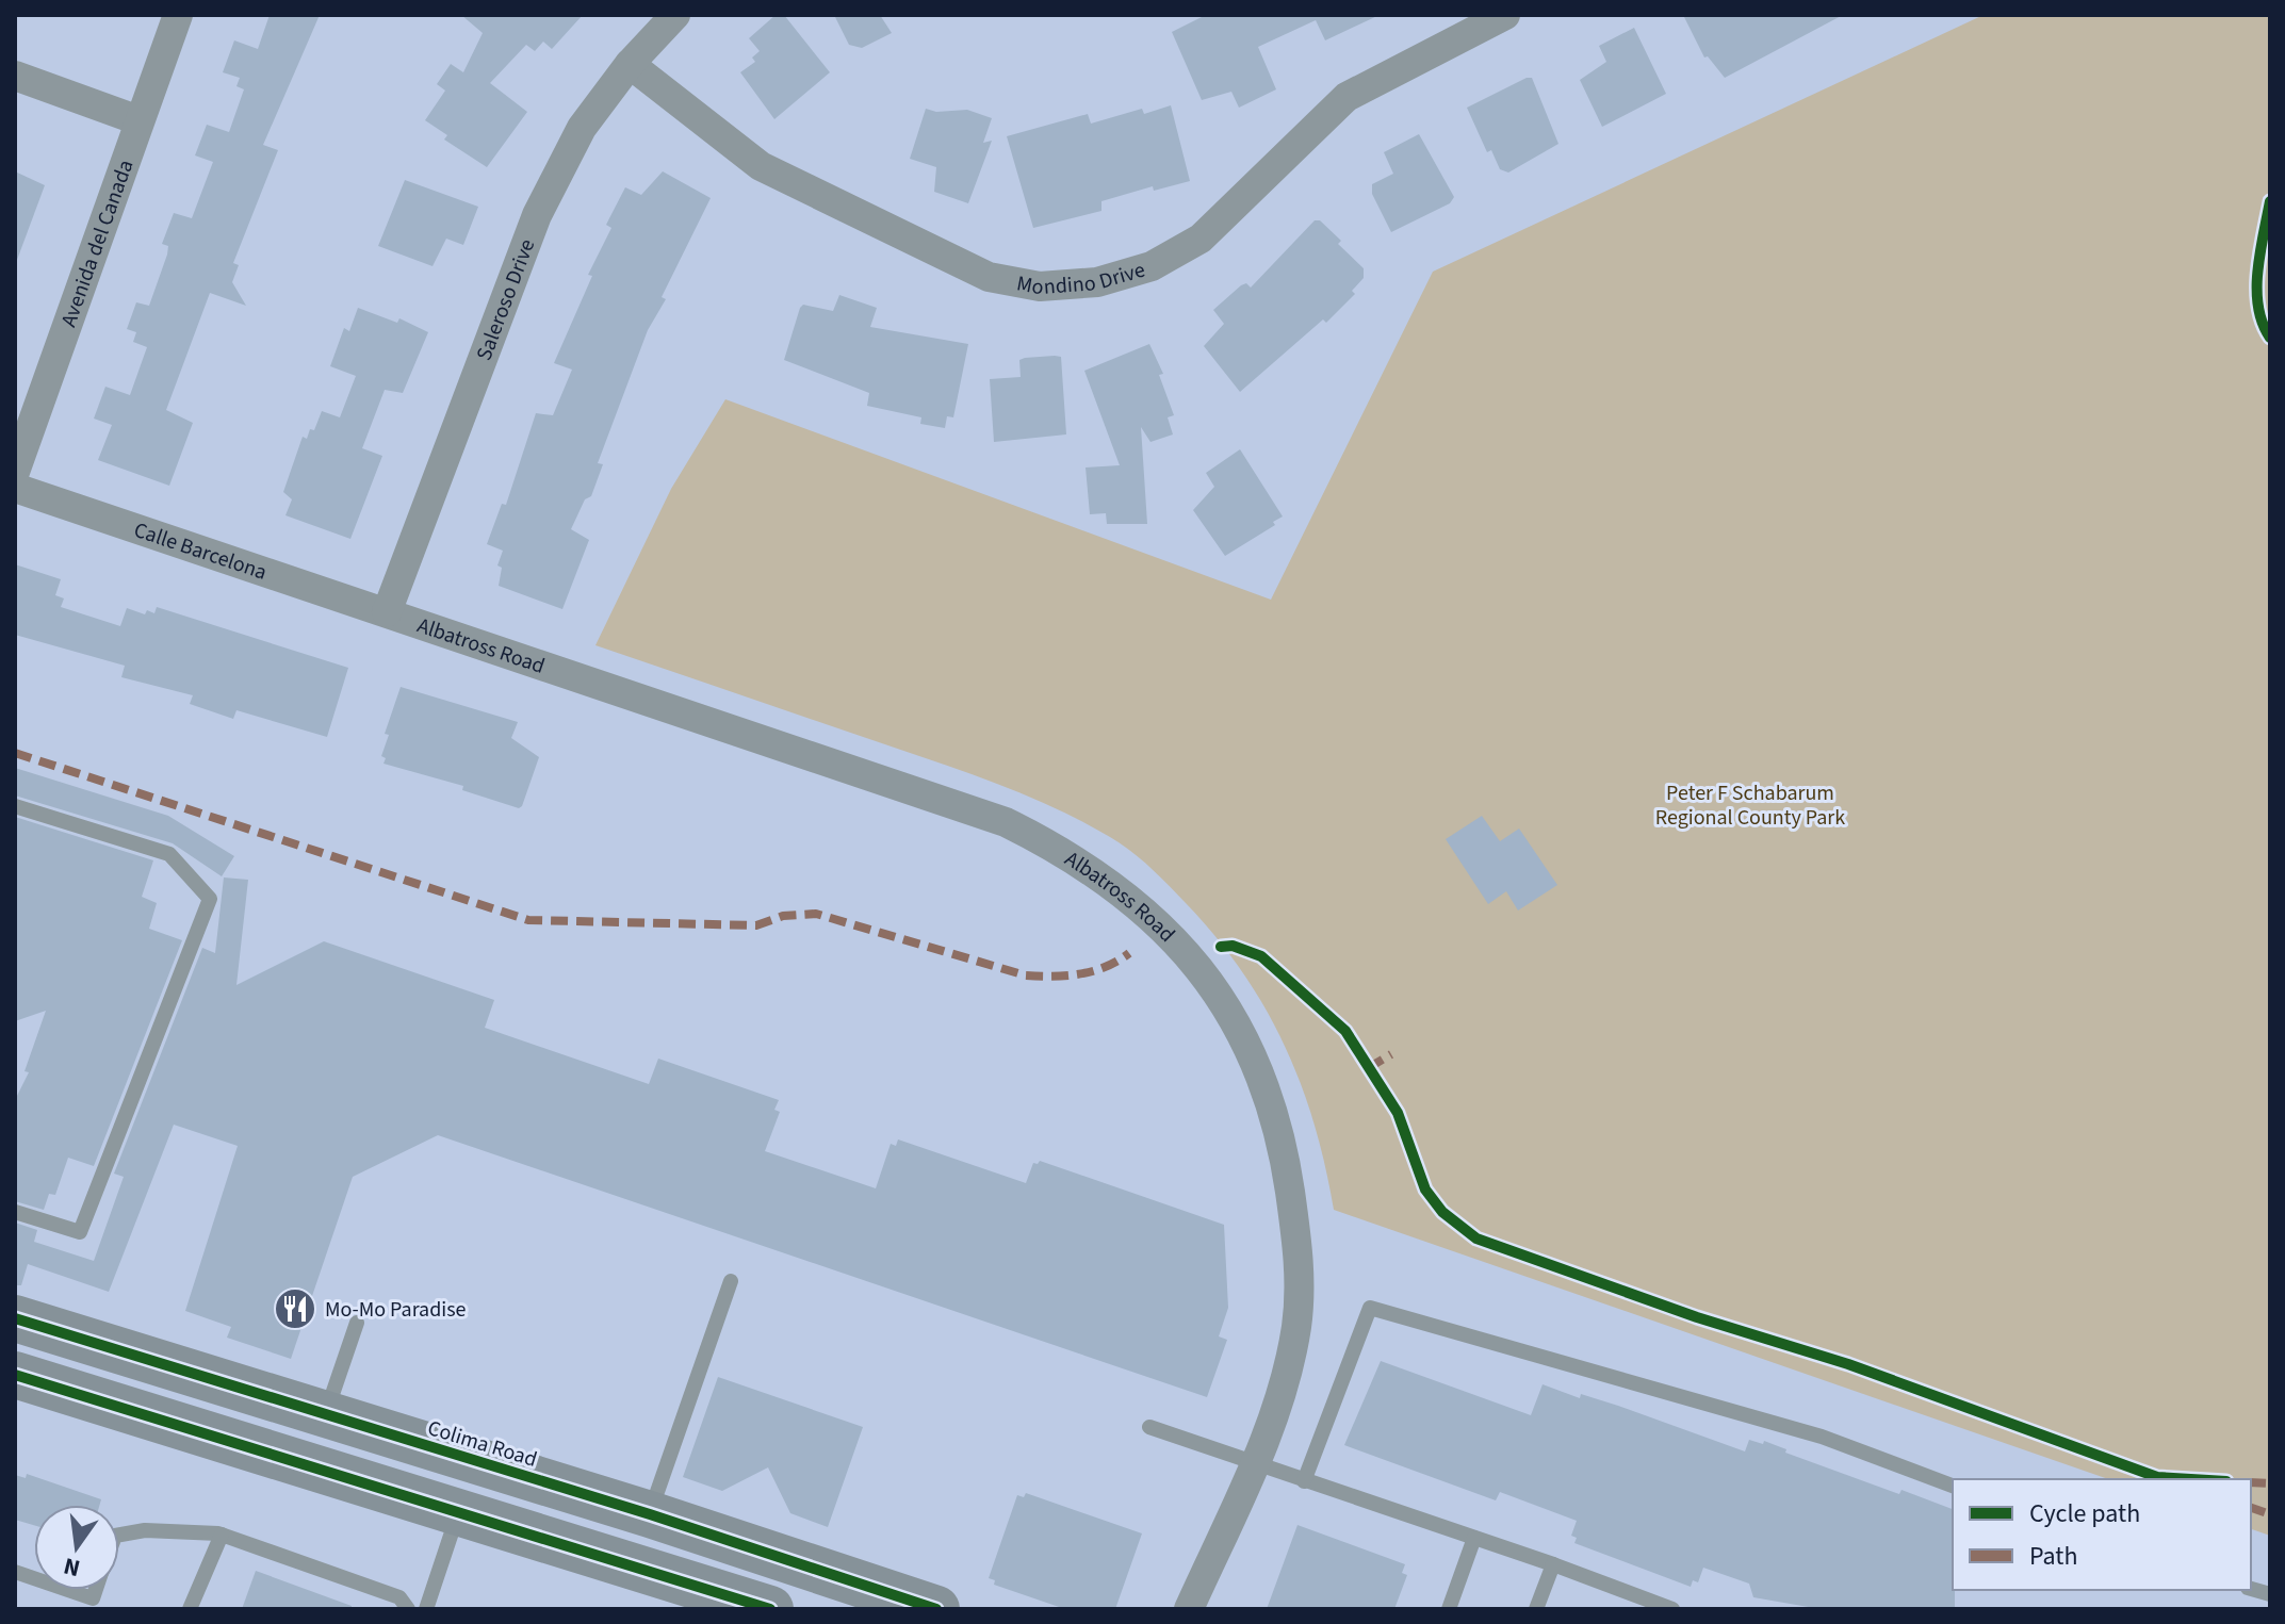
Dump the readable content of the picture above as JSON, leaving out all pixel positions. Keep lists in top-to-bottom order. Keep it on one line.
{"streets":{"main road":["Colima Road"],"street":["Avenida del Canada","Mondino Drive","Saleroso Drive","Calle Barcelona","Albatross Road"]},"crossings":[["Mondino Drive","Saleroso Drive"],["Saleroso Drive","Calle Barcelona"],["Saleroso Drive","Albatross Road"],["Calle Barcelona","Albatross Road"]],"parks":["Peter F Schabarum Regional County Park"],"places":{"restaurant":["Mo-Mo Paradise"]},"legend":["Cycle path","Path"],"north":"bottom"}
